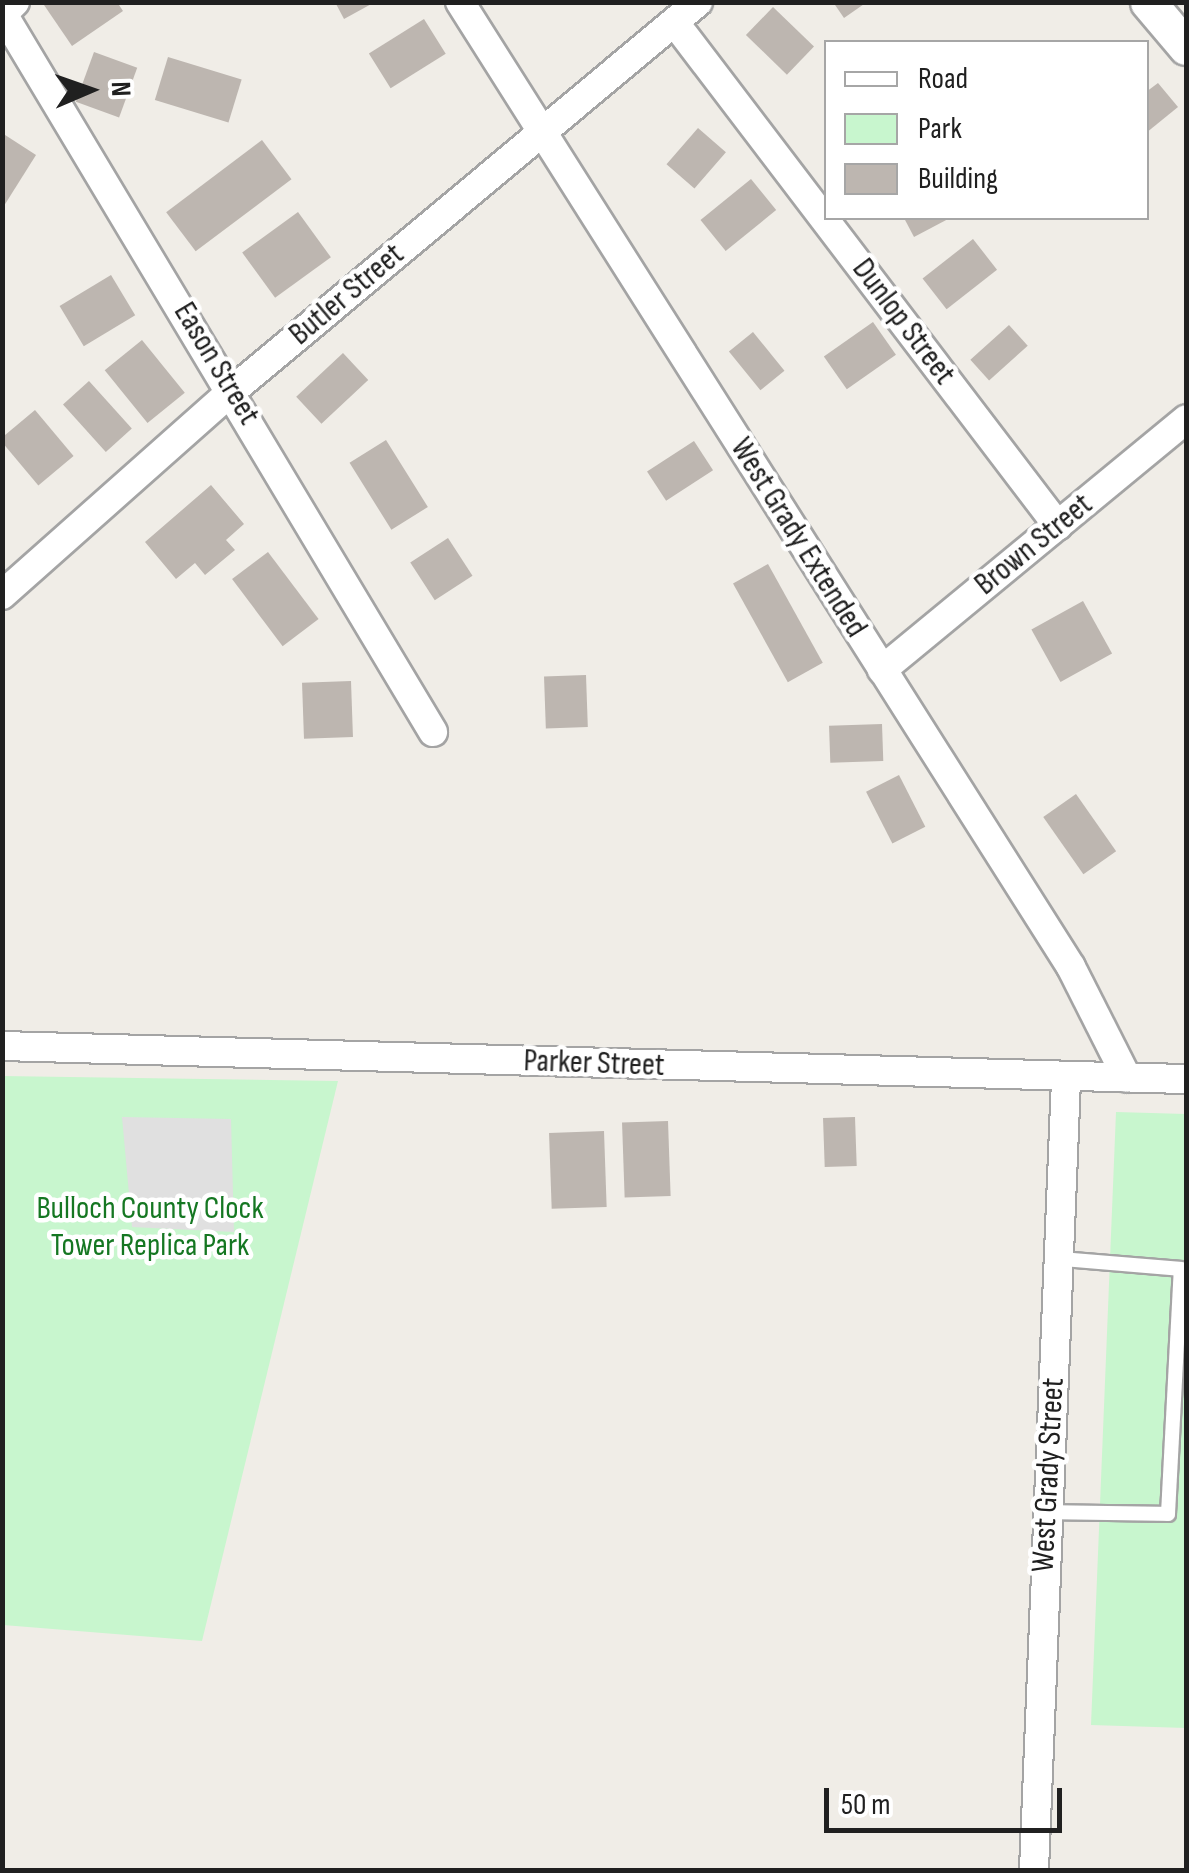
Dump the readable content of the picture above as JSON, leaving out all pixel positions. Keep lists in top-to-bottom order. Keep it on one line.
{"streets":{"street":["Butler Street","Dunlop Street","Eason Street","West Grady Extended","Brown Street","Parker Street","West Grady Street"]},"crossings":[["Butler Street","Dunlop Street"],["Butler Street","Eason Street"],["Butler Street","West Grady Extended"],["Dunlop Street","Brown Street"],["West Grady Extended","Brown Street"],["West Grady Extended","Parker Street"],["Parker Street","West Grady Street"]],"parks":["Bulloch County Clock Tower Replica Park"],"legend":["Road","Park","Building"],"scale_bar":"50 m","north":"right"}
